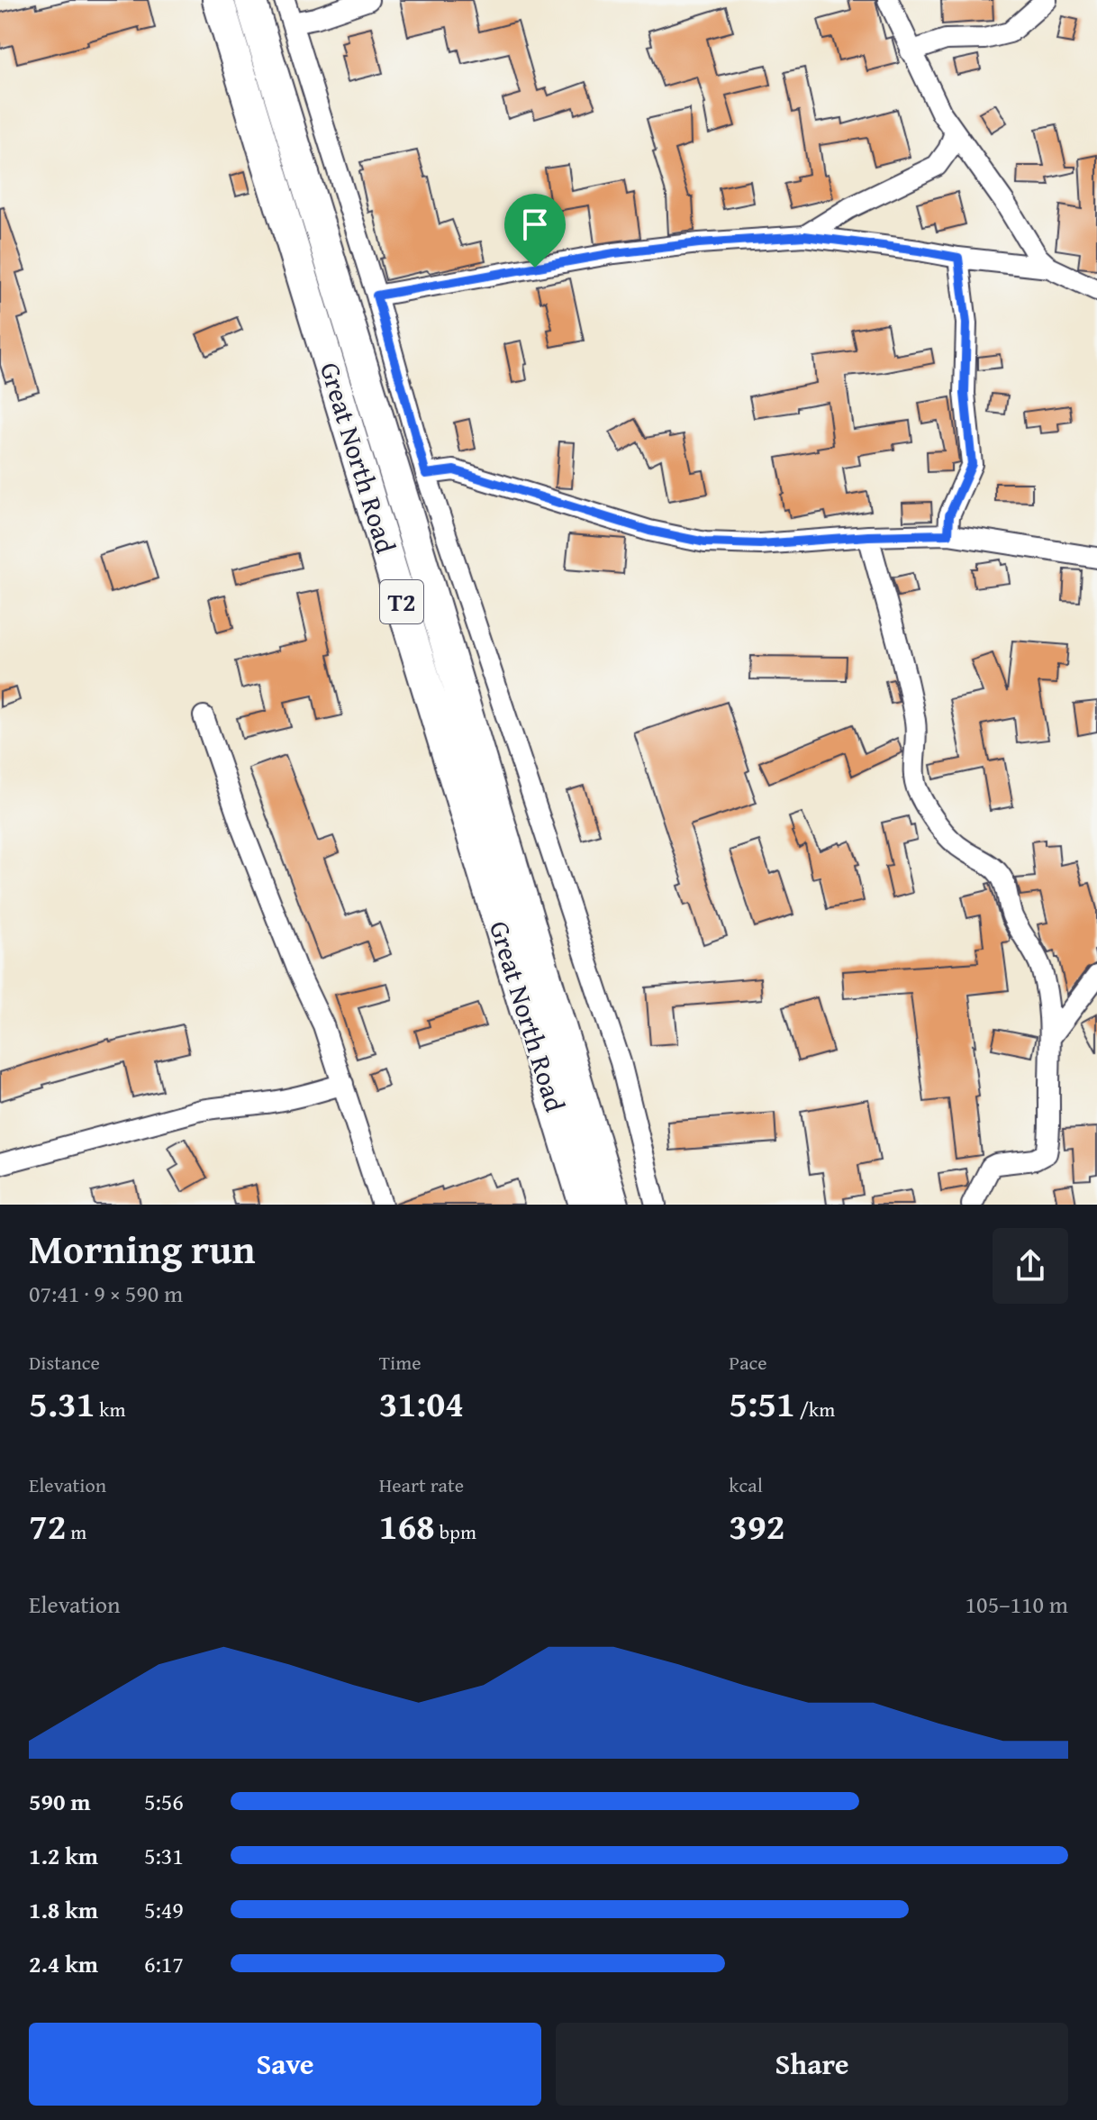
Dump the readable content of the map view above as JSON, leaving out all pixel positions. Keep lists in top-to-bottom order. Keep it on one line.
{"streets":{"main road":["Great North Road","T2"]},"page":{"heading":["Morning run","07:41 · 9 × 590 m"],"stats":[["Distance","5.31 km"],["Time","31:04"],["Pace","5:51 /km"],["Elevation","72 m"],["Heart rate","168 bpm"],["kcal","392"]],"chart":["Elevation","105–110 m"],"list":[{"name":"590 m","note":"5:56"},{"name":"1.2 km","note":"5:31"},{"name":"1.8 km","note":"5:49"},{"name":"2.4 km","note":"6:17"}],"buttons":["Save","Share"]}}
